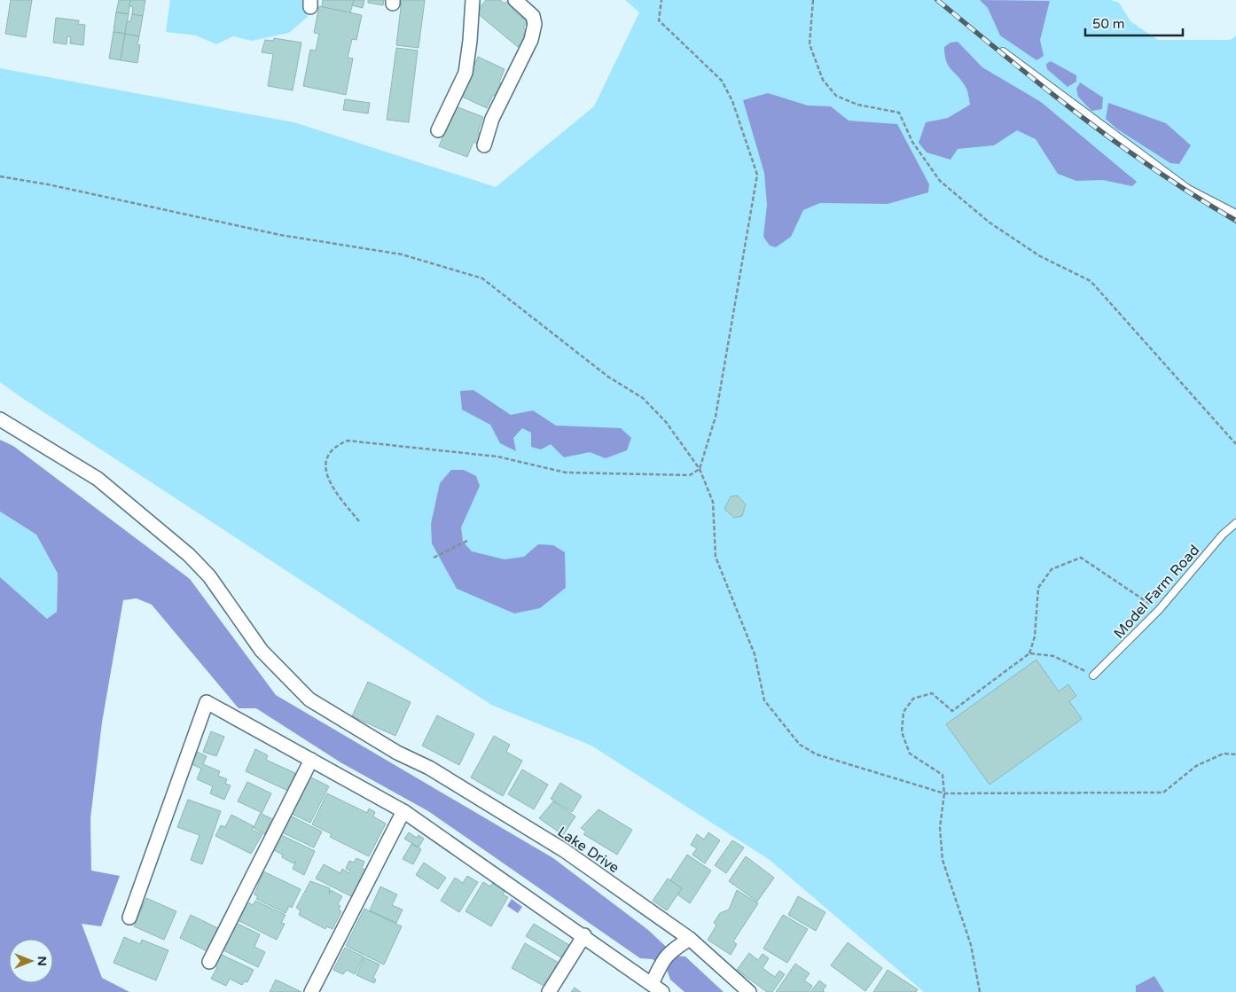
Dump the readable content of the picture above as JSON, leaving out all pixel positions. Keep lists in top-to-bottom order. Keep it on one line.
{"streets":{"street":["Lake Drive"],"lane":["Model Farm Road"]},"scale_bar":"50 m","north":"right"}
